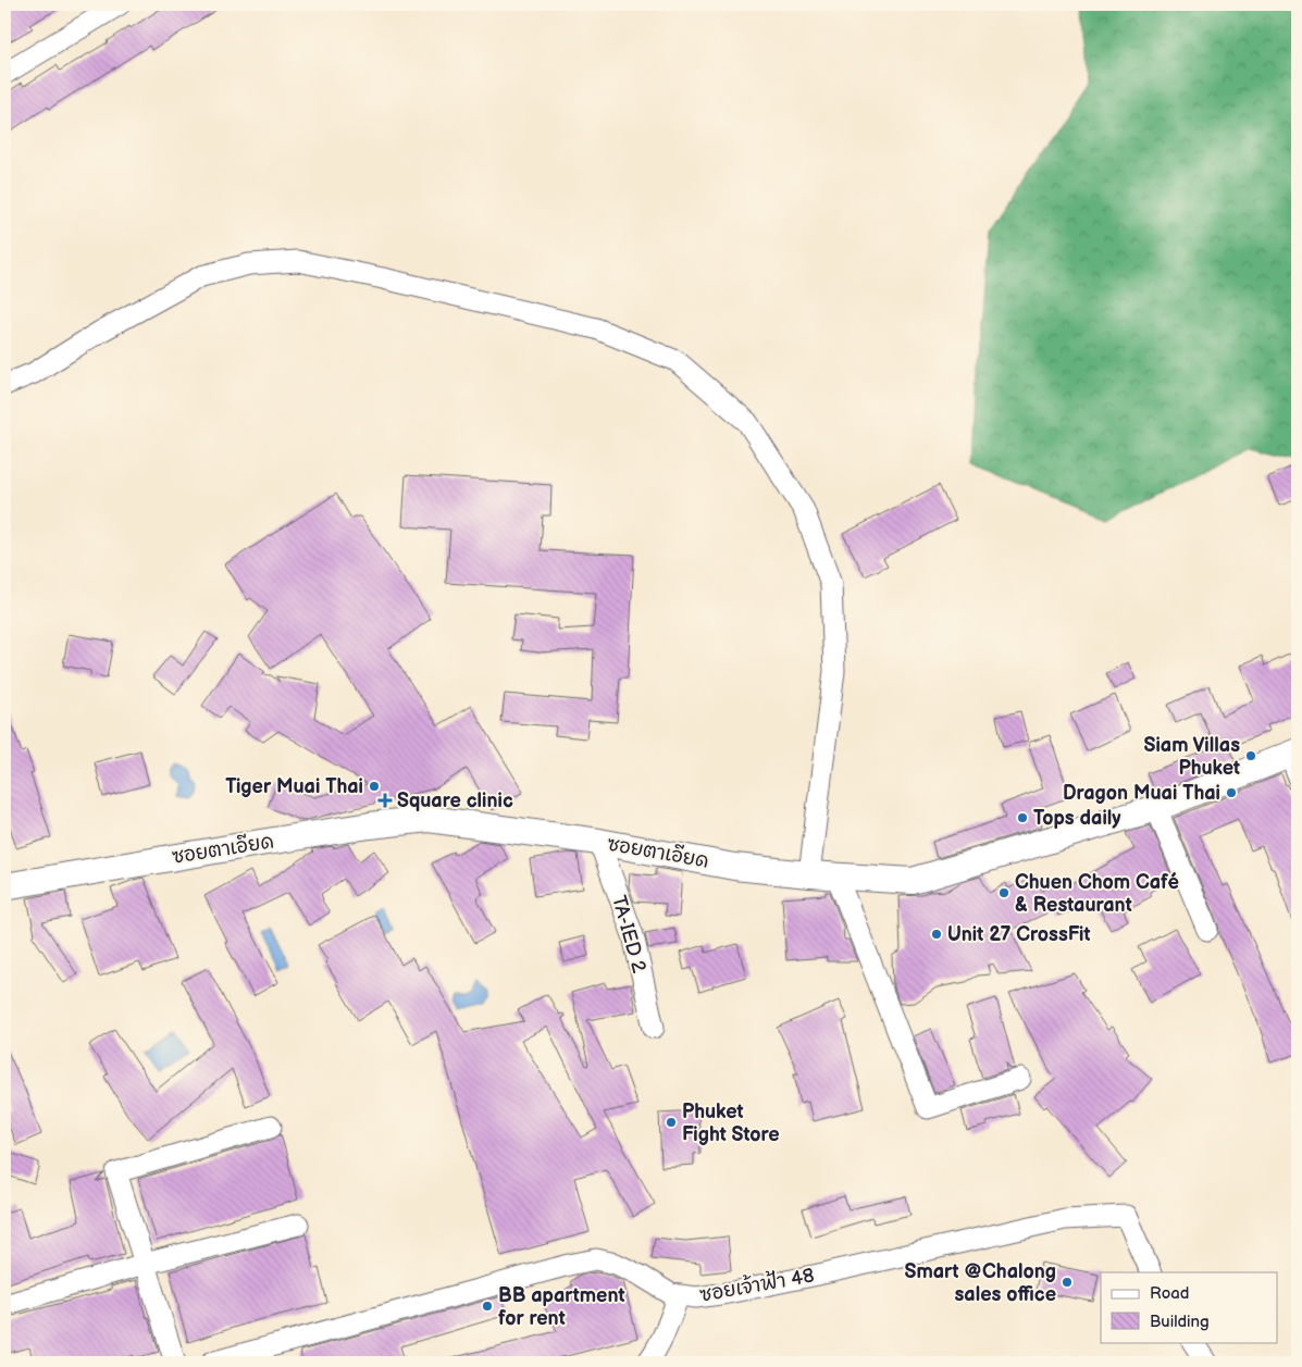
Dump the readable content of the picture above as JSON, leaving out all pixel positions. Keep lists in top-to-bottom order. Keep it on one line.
{"streets":{"street":["ซอยตาเอียด","TA-IED 2","ซอยเจ้าฟ้า 48"]},"crossings":[["ซอยตาเอียด","TA-IED 2"]],"places":{"other":["Siam Villas Phuket","Tiger Muai Thai","Dragon Muai Thai","Tops daily","Chuen Chom Café & Restaurant","Unit 27 CrossFit","Phuket Fight Store","Smart @Chalong sales office","BB apartment for rent"],"health":["Square clinic"]},"legend":["Road","Building"]}
